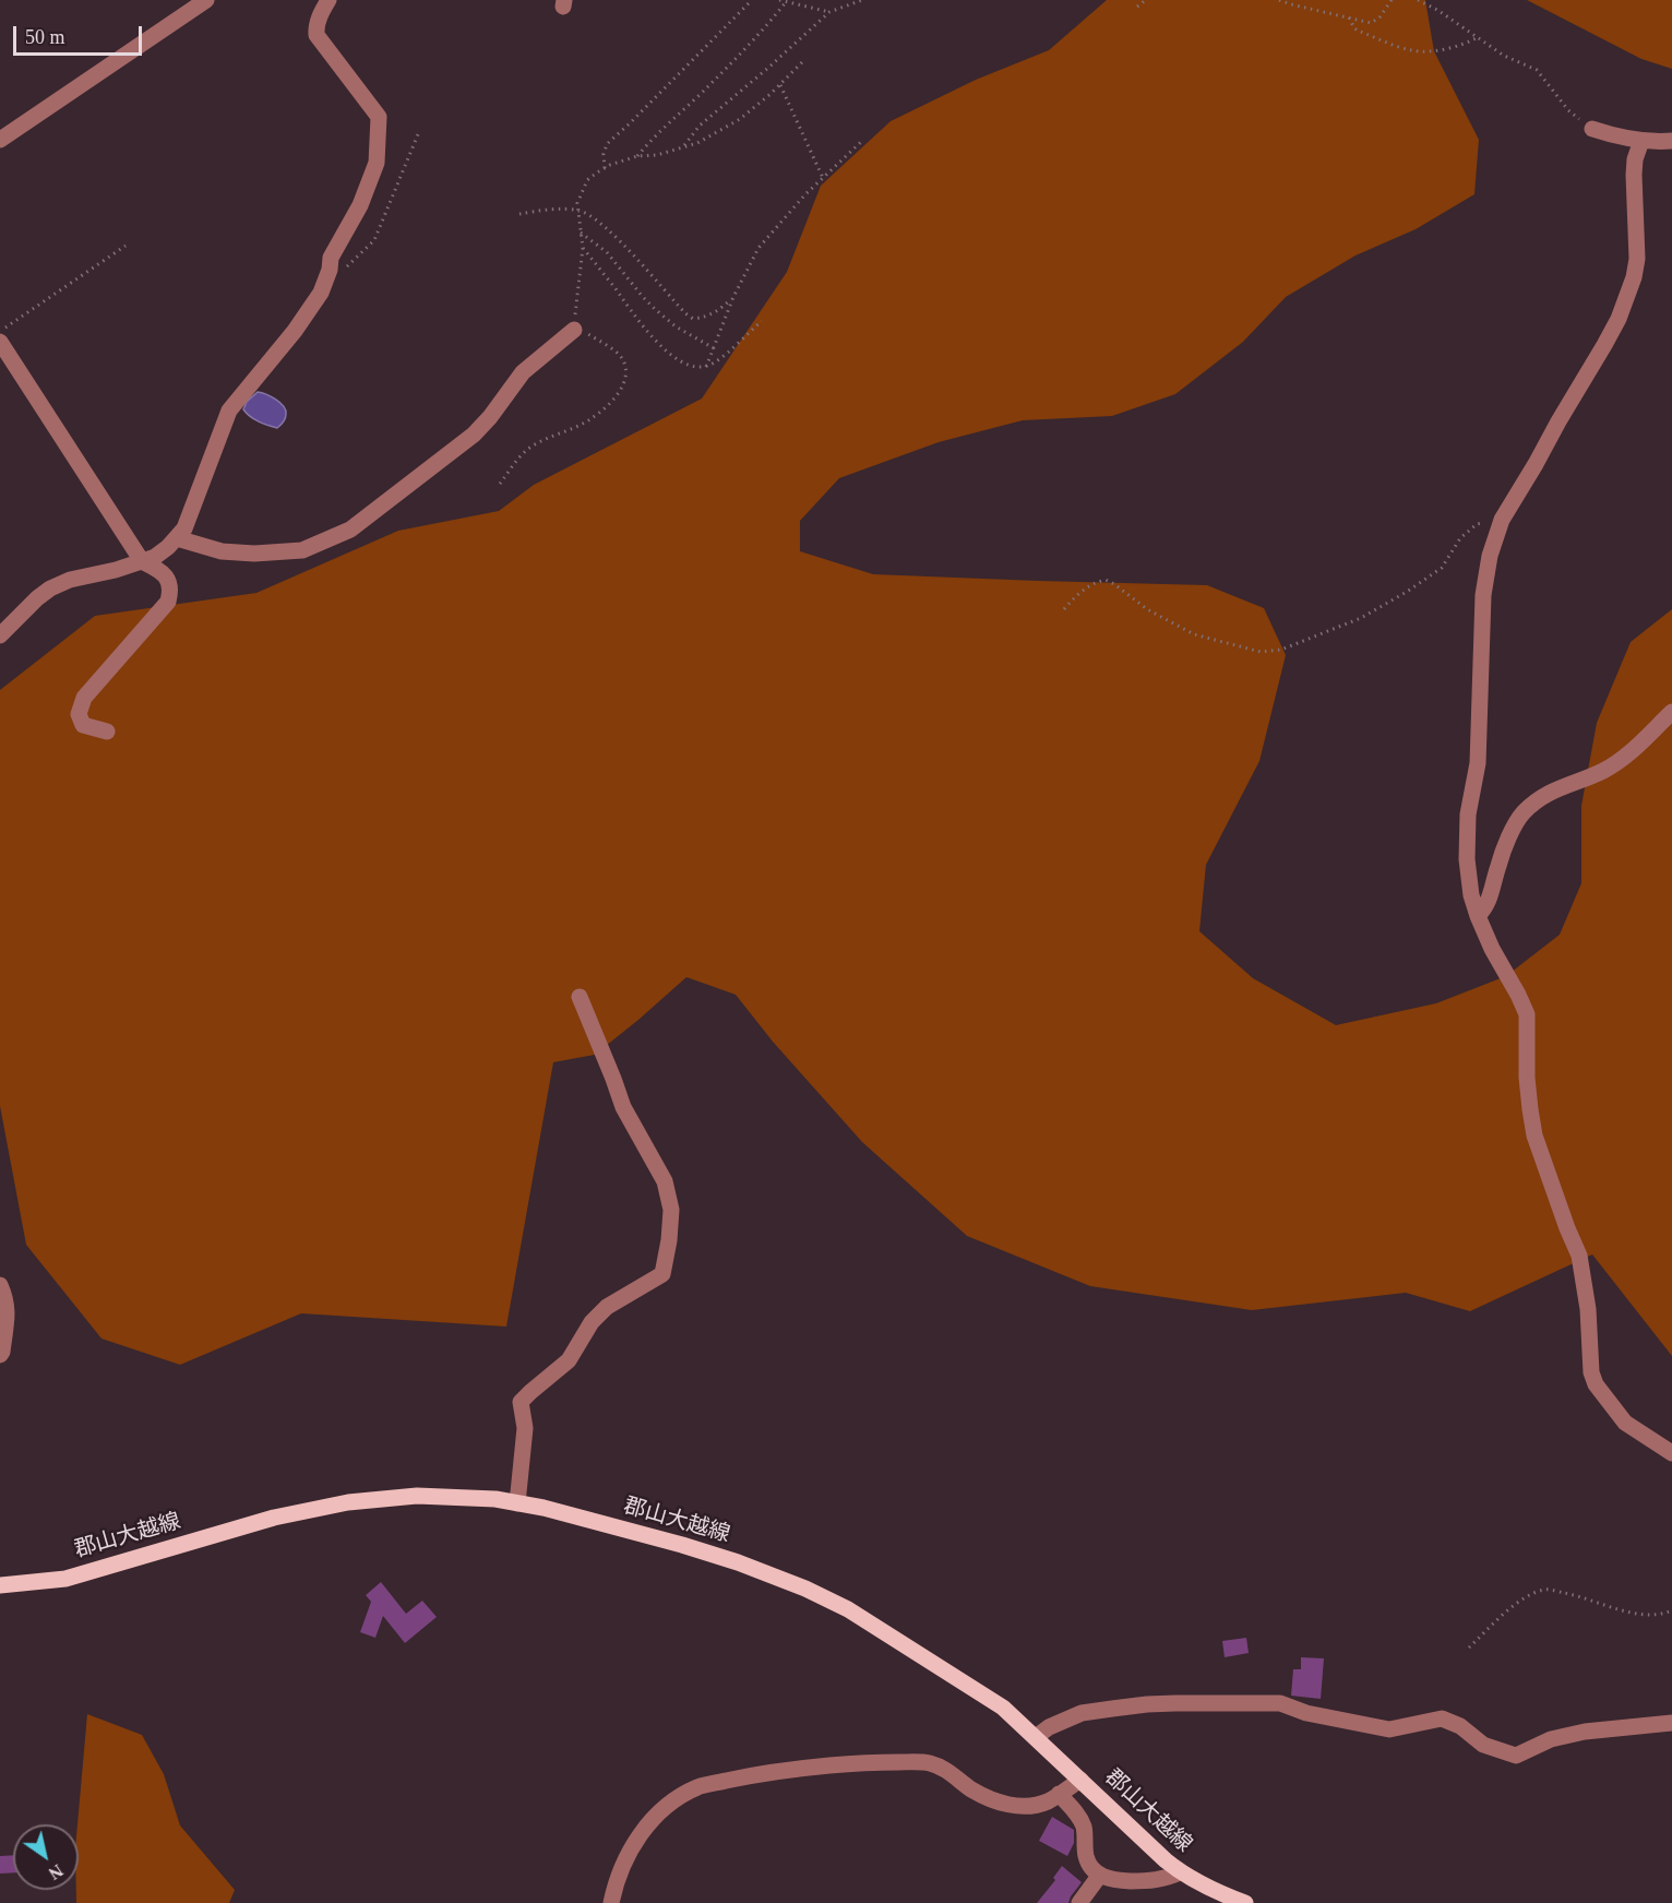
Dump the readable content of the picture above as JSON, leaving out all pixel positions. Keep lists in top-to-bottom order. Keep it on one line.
{"streets":{"main road":["郡山大越線"]},"scale_bar":"50 m","north":"bottom right"}
